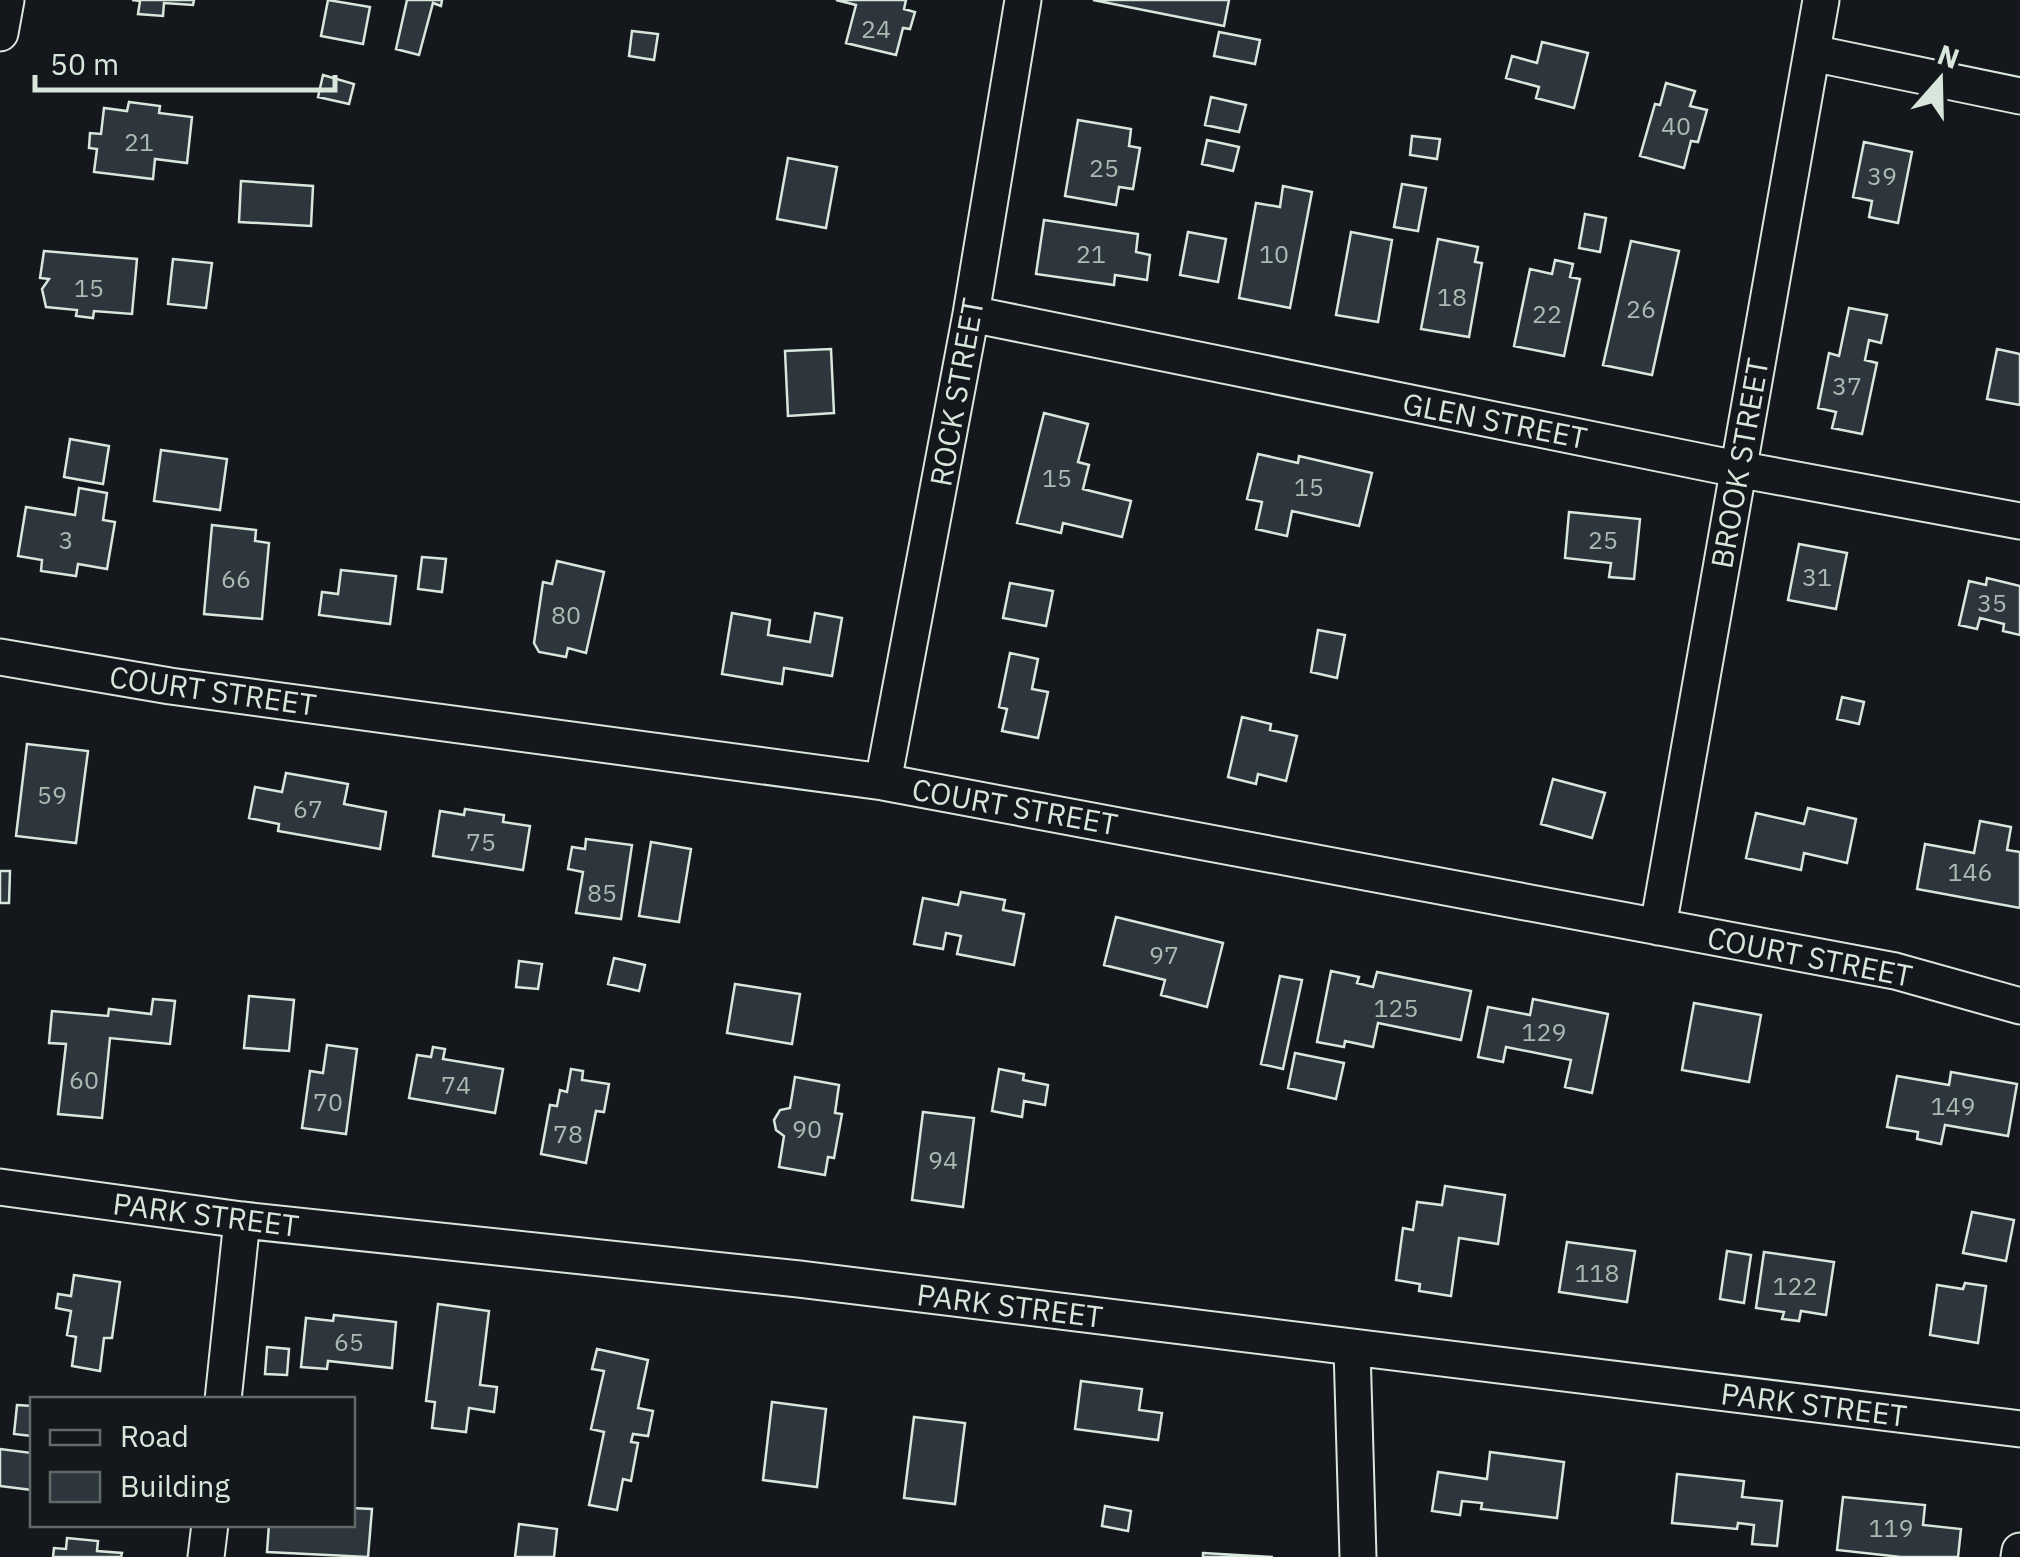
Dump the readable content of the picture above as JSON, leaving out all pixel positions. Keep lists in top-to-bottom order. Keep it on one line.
{"streets":{"street":["ROCK STREET","GLEN STREET","BROOK STREET","COURT STREET","PARK STREET"]},"crossings":[["ROCK STREET","GLEN STREET"],["ROCK STREET","COURT STREET"],["GLEN STREET","BROOK STREET"],["BROOK STREET","COURT STREET"]],"house_numbers":["24","40","21","25","39","21","10","15","18","26","22","37","15","15","3","25","31","66","35","80","59","67","75","146","85","97","125","129","60","74","70","149","90","78","94","118","122","65","119"],"legend":["Road","Building"],"scale_bar":"50 m","north":"top"}
